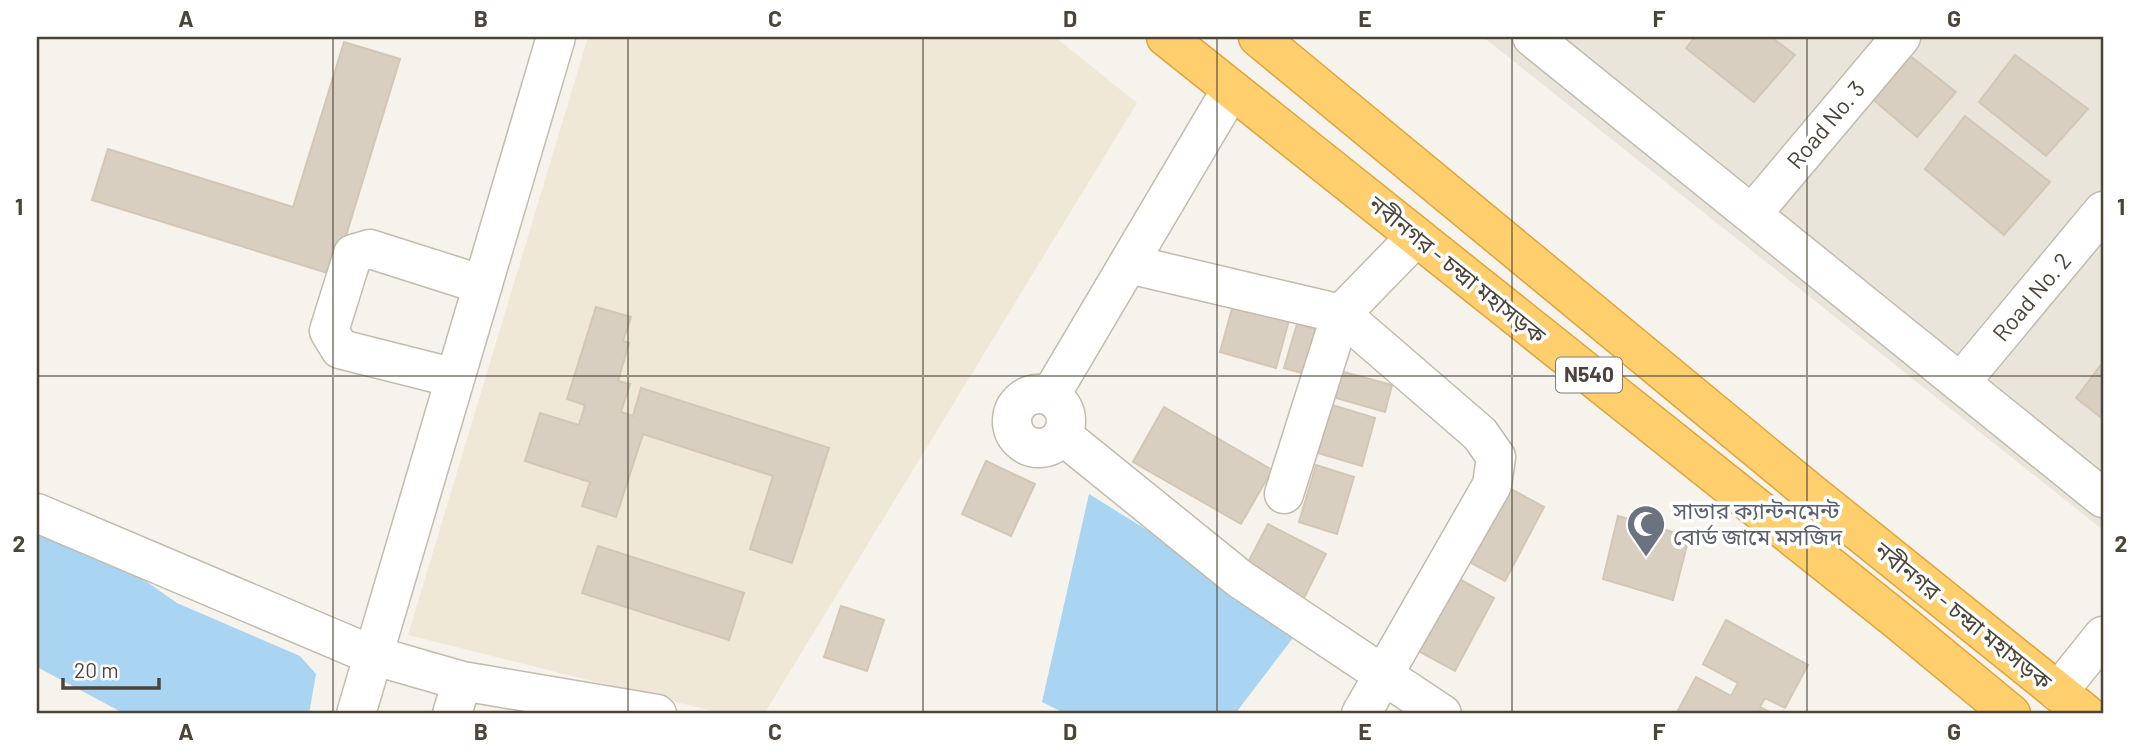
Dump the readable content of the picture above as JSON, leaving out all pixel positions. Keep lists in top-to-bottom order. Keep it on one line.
{"streets":{"highway":["নবীনগর - চন্দ্রা মহাসড়ক","N540"],"street":["Road No. 3","Road No. 2"]},"places":{"mosque":["সাভার ক্যান্টনমেন্ট বোর্ড জামে মসজিদ"]},"scale_bar":"20 m","grid":{"columns":["A","B","C","D","E","F","G"],"rows":["1","2"]}}
